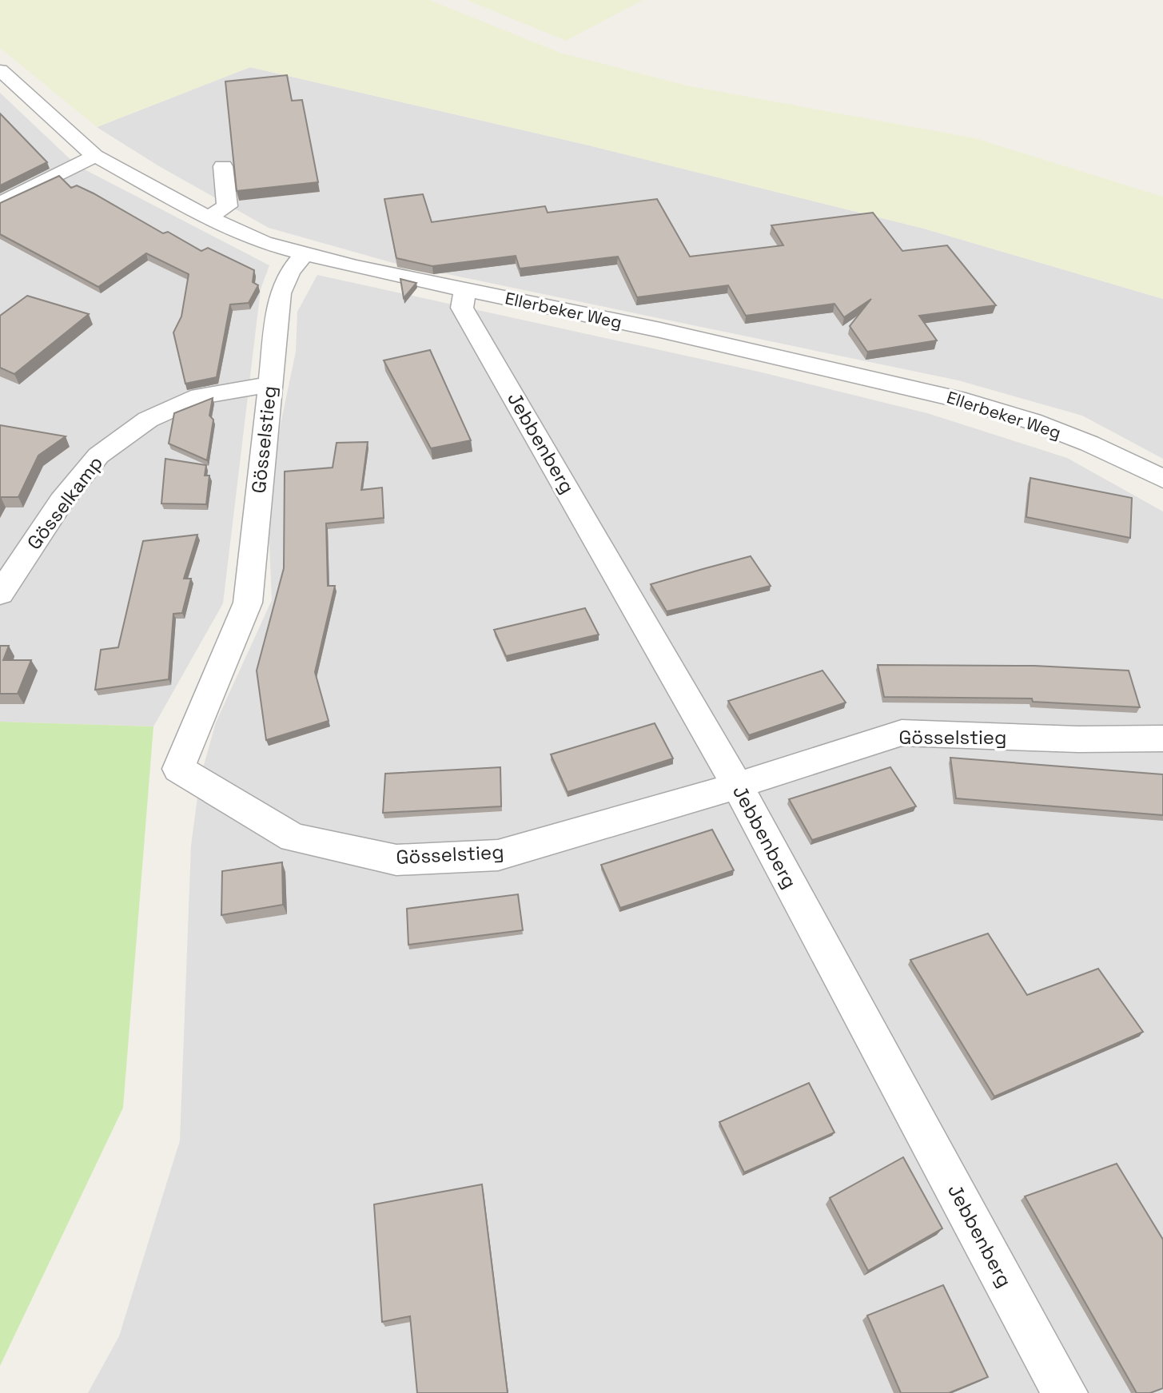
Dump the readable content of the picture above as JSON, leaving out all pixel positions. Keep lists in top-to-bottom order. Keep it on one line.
{"streets":{"street":["Ellerbeker Weg","Gösselstieg","Jebbenberg","Gösselkamp"]},"crossings":[["Ellerbeker Weg","Gösselstieg"],["Ellerbeker Weg","Jebbenberg"],["Gösselstieg","Jebbenberg"],["Gösselstieg","Gösselkamp"]]}
